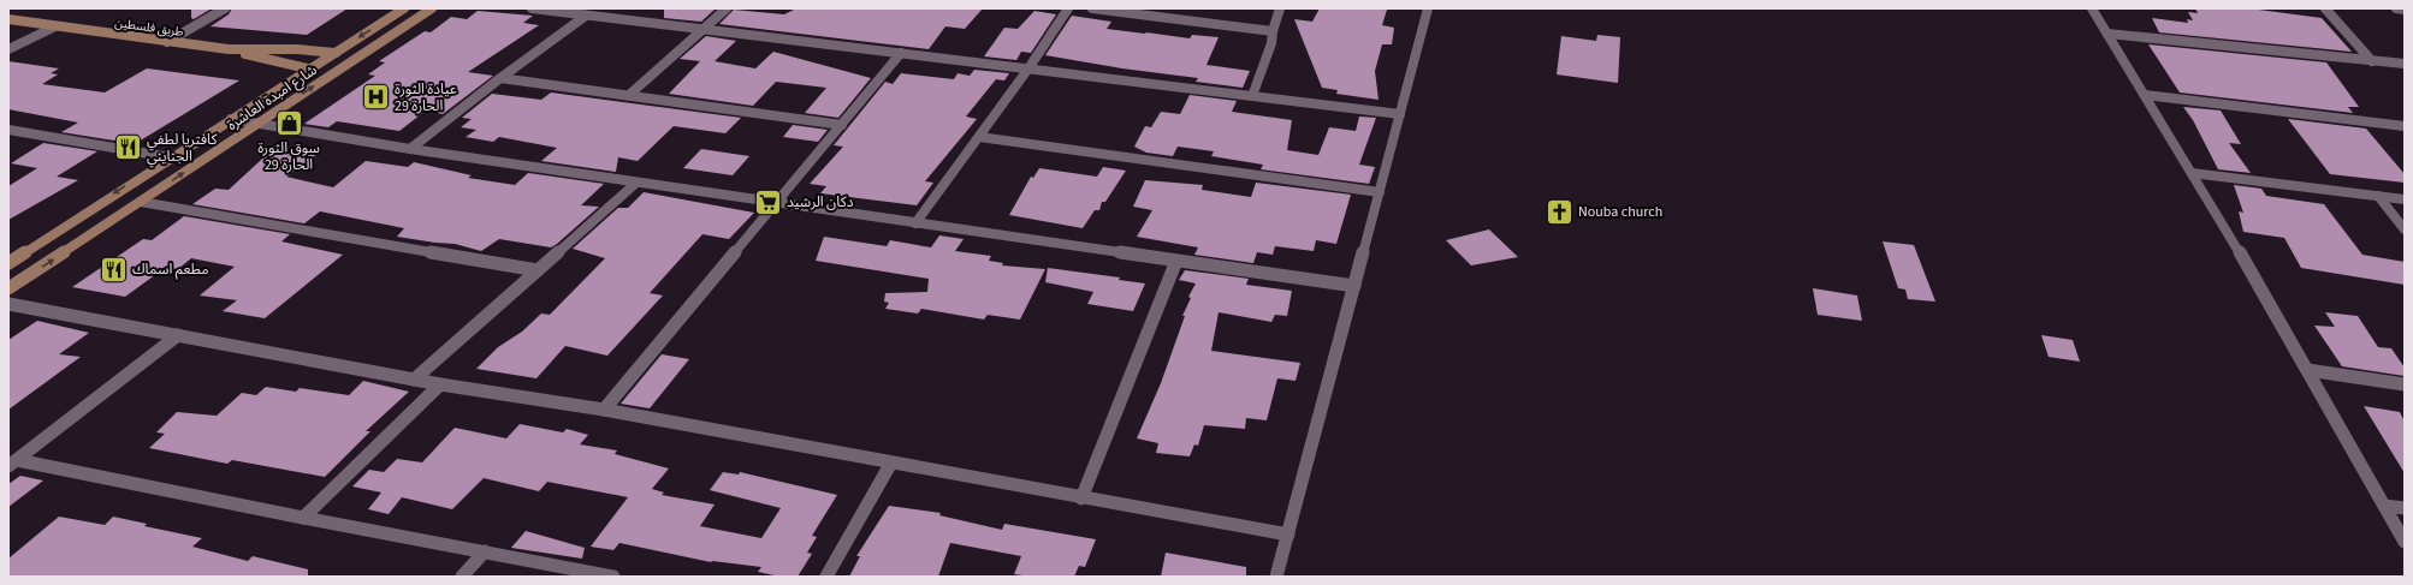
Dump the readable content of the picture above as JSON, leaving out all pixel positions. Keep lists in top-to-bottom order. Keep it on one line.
{"streets":{"main road":["طريق فلسطين","شارع امبدة العاشرة"]},"crossings":[["طريق فلسطين","شارع امبدة العاشرة"]],"places":{"hospital":["عيادة الثورة الحارة 29"],"shop":["سوق الثورة الحارة 29"],"restaurant":["كافتريا لطفي الجنايني","مطعم اسماك"],"supermarket":["دكان الرشيد"],"church":["Nouba church"]}}
